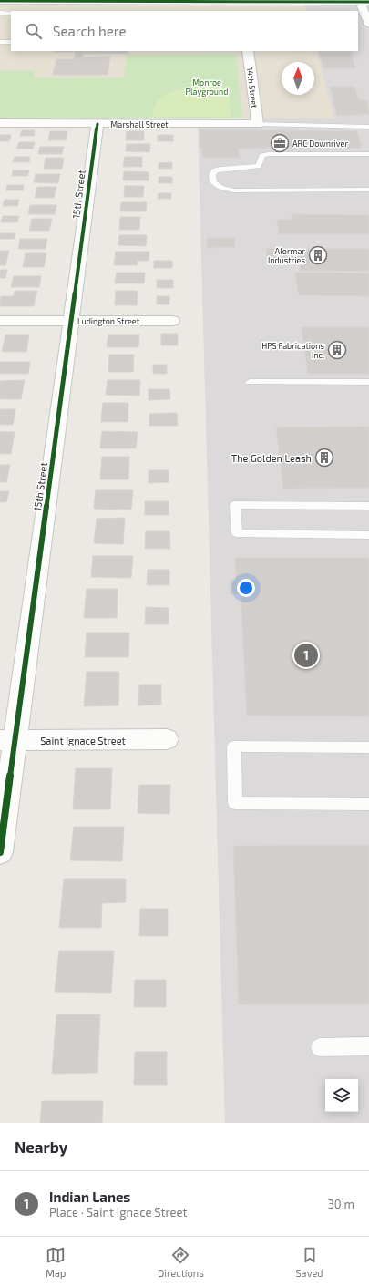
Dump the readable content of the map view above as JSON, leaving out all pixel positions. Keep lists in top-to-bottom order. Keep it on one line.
{"streets":{"street":["14th Street","Marshall Street","15th Street","Ludington Street","Saint Ignace Street"]},"crossings":[["14th Street","Marshall Street"],["Marshall Street","15th Street"],["15th Street","Ludington Street"],["15th Street","Saint Ignace Street"]],"parks":["Monroe Playground"],"places":{"office":["ARC Downriver"],"building":["Alormar Industries","HPS Fabrications Inc.","The Golden Leash"]},"north":"top","page":{"search":"Search here","pins":"1","heading":"Nearby","list":[{"mark":"1","name":"Indian Lanes","note":"Place · Saint Ignace Street","value":"30 m"}],"nav":["Map","Directions","Saved"]}}
